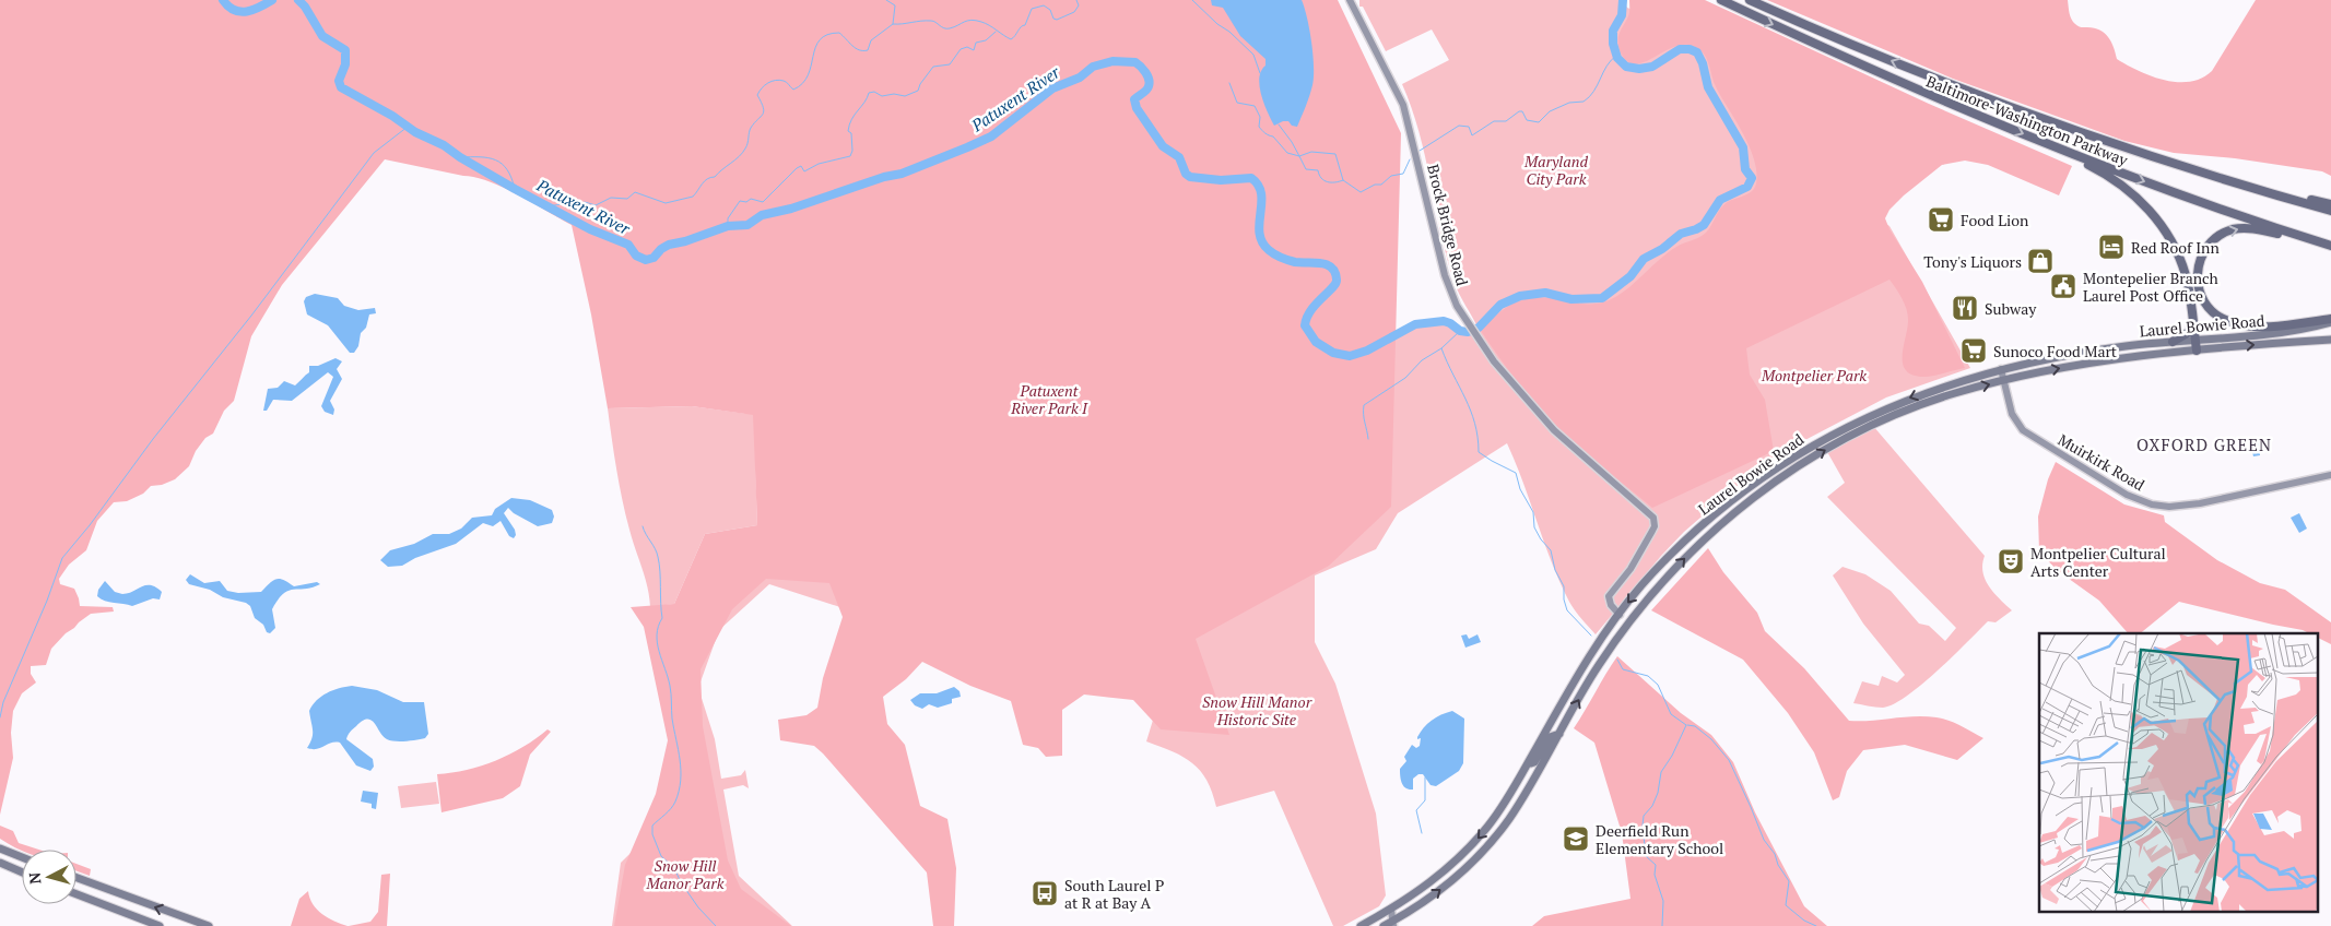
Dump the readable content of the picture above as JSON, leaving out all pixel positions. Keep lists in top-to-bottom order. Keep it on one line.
{"streets":{"highway":["Baltimore-Washington Parkway"],"main road":["Laurel Bowie Road"],"street":["Brock Bridge Road","Muirkirk Road"]},"crossings":[["Brock Bridge Road","Laurel Bowie Road"],["Laurel Bowie Road","Muirkirk Road"]],"districts":["OXFORD GREEN"],"water":["Patuxent River"],"parks":["Maryland City Park","Montpelier Park","Patuxent River Park I","Snow Hill Manor Historic Site","Snow Hill Manor Park"],"places":{"supermarket":["Food Lion","Sunoco Food Mart"],"hotel":["Red Roof Inn"],"shop":["Tony's Liquors"],"public building":["Montepelier Branch Laurel Post Office"],"restaurant":["Subway"],"theatre":["Montpelier Cultural Arts Center"],"school or university":["Deerfield Run Elementary School"],"bus stop":["South Laurel P at R at Bay A"]},"north":"left"}
